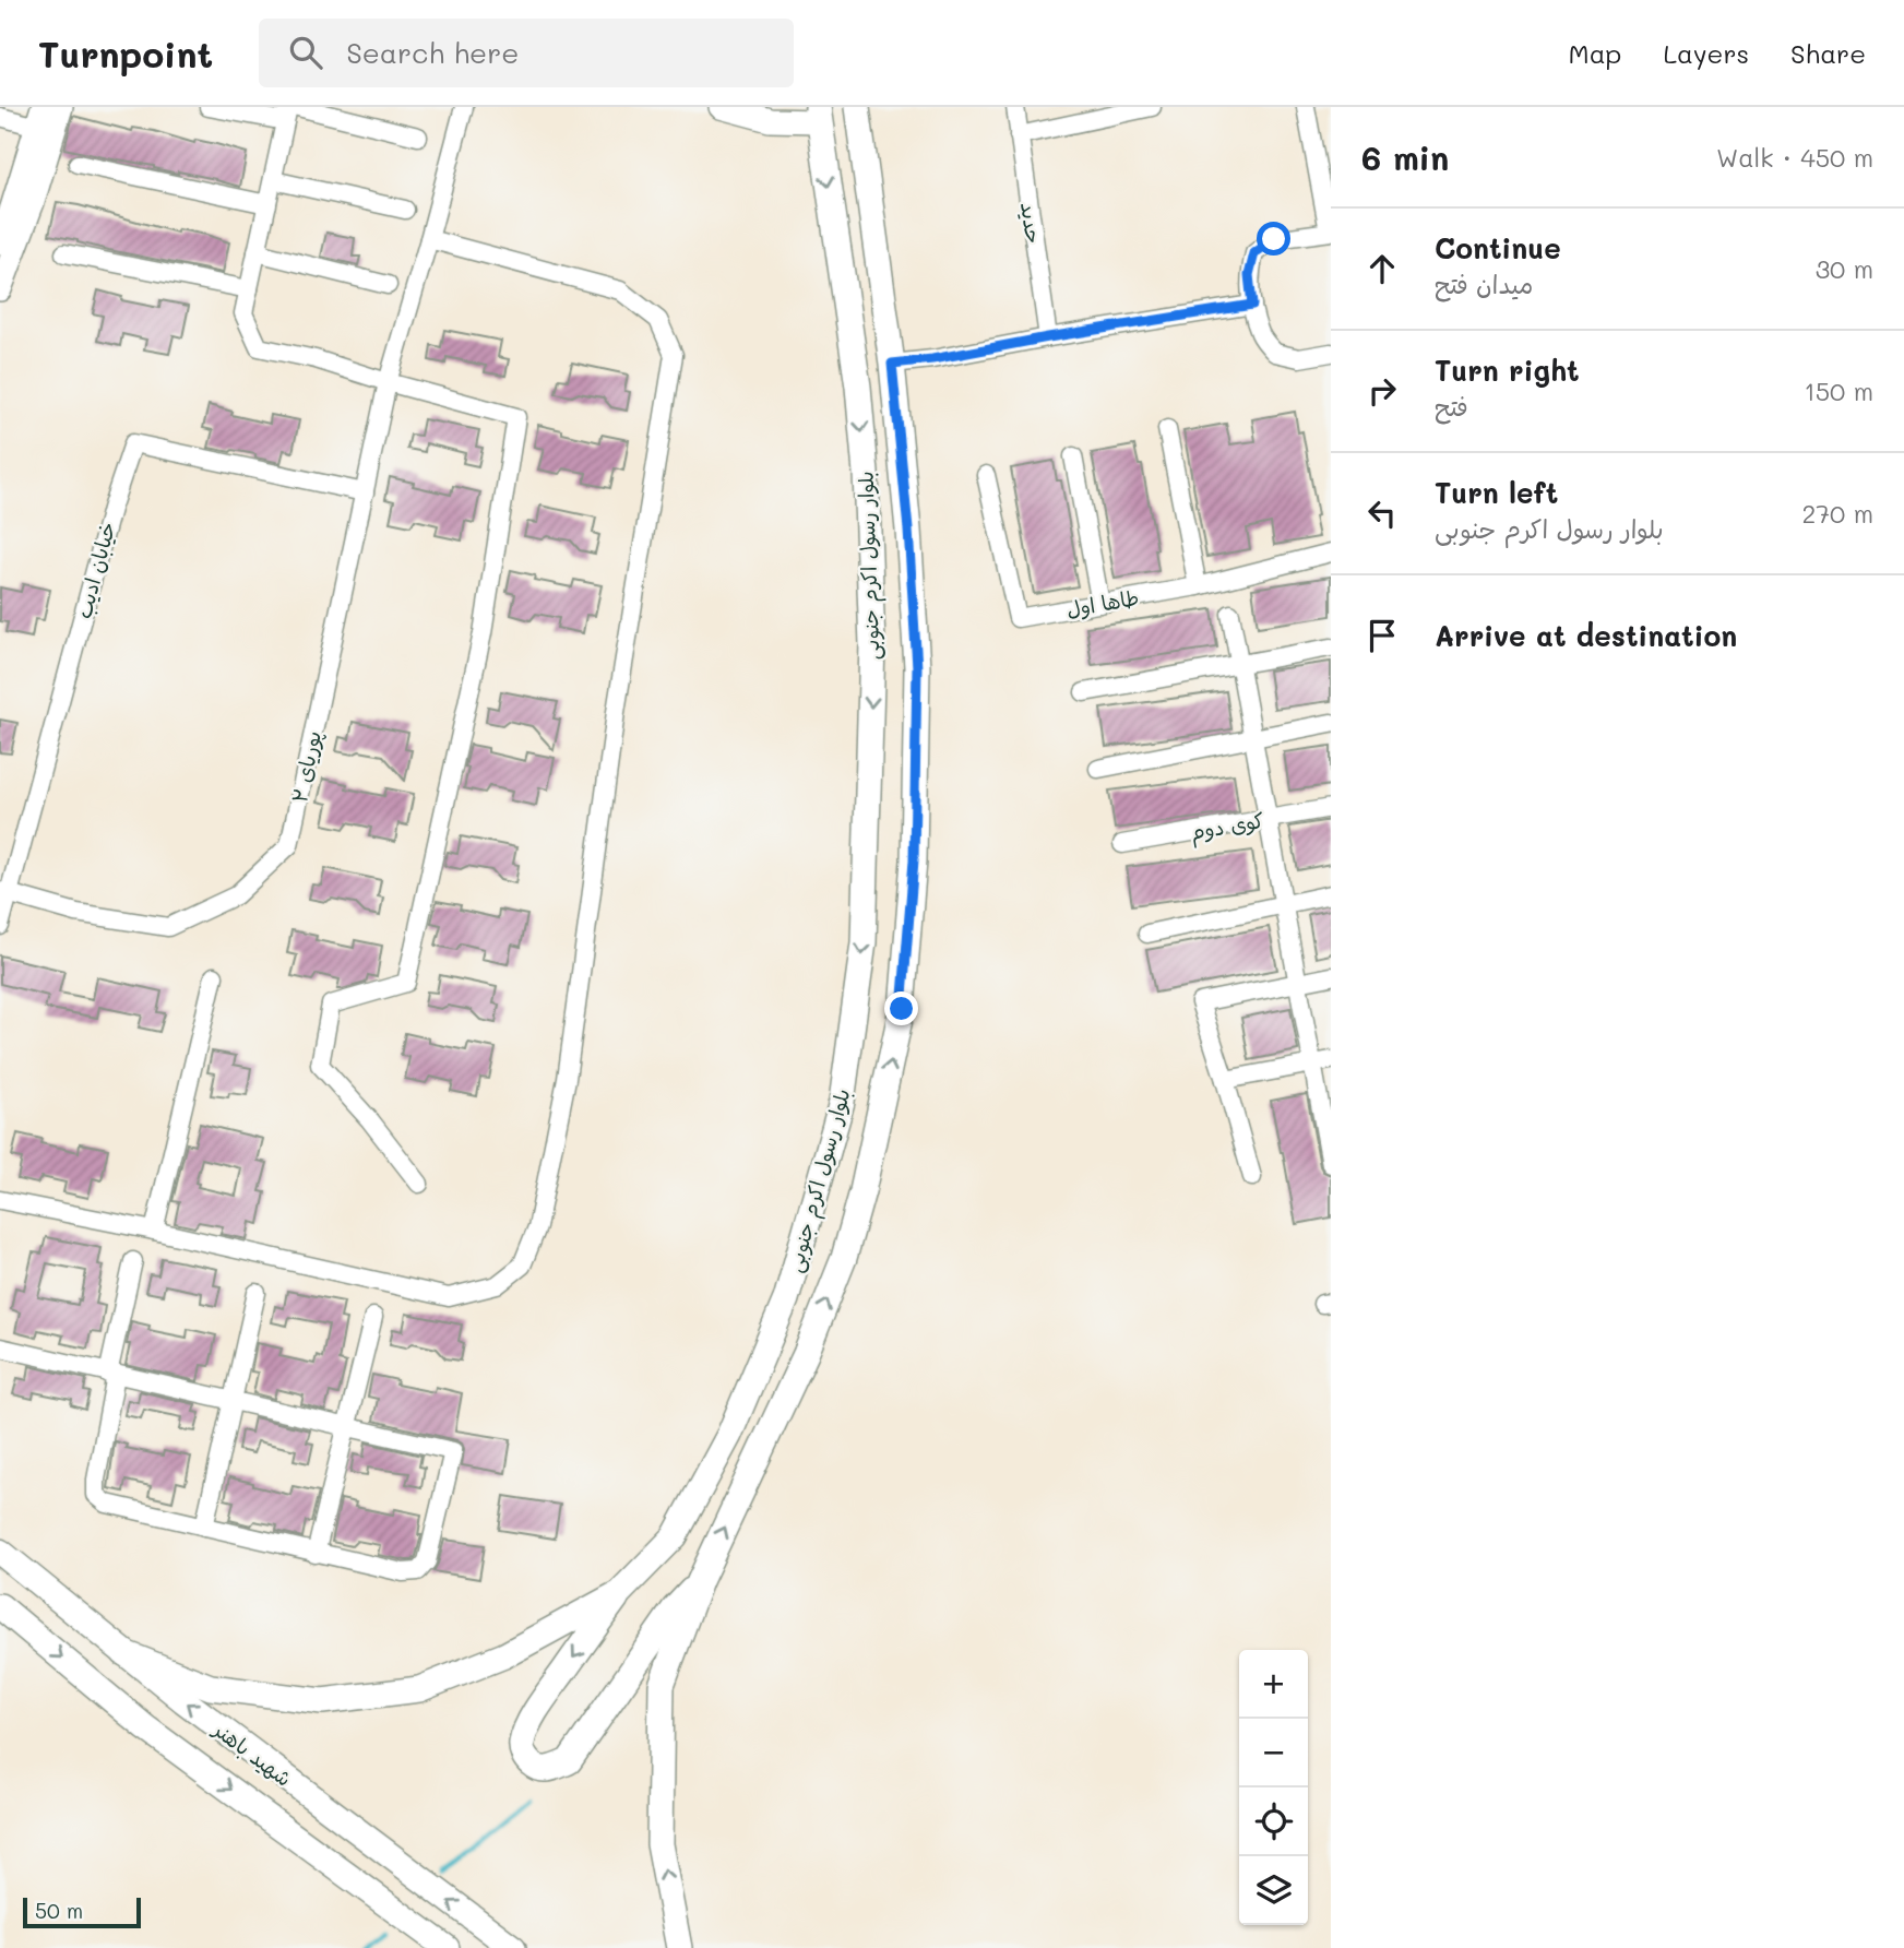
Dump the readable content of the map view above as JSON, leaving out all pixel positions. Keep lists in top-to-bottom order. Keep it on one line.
{"streets":{"main road":["بلوار رسول اکرم جنوبی","شهید باهنر"],"street":["حدید","خیابان ادیب","طاها اول","پوریای ۲","کوی دوم"]},"crossings":[["بلوار رسول اکرم جنوبی","شهید باهنر"],["خیابان ادیب","پوریای ۲"]],"scale_bar":"50 m","page":{"header":"Turnpoint","search":"Search here","nav":["Map","Layers","Share"],"heading":["6 min","Walk · 450 m"],"list":[["Continue","میدان فتح","30 m"],["Turn right","فتح","150 m"],["Turn left","بلوار رسول اکرم جنوبی","270 m"],"Arrive at destination"],"map_buttons":["+","−"],"scale":"50 m"}}
